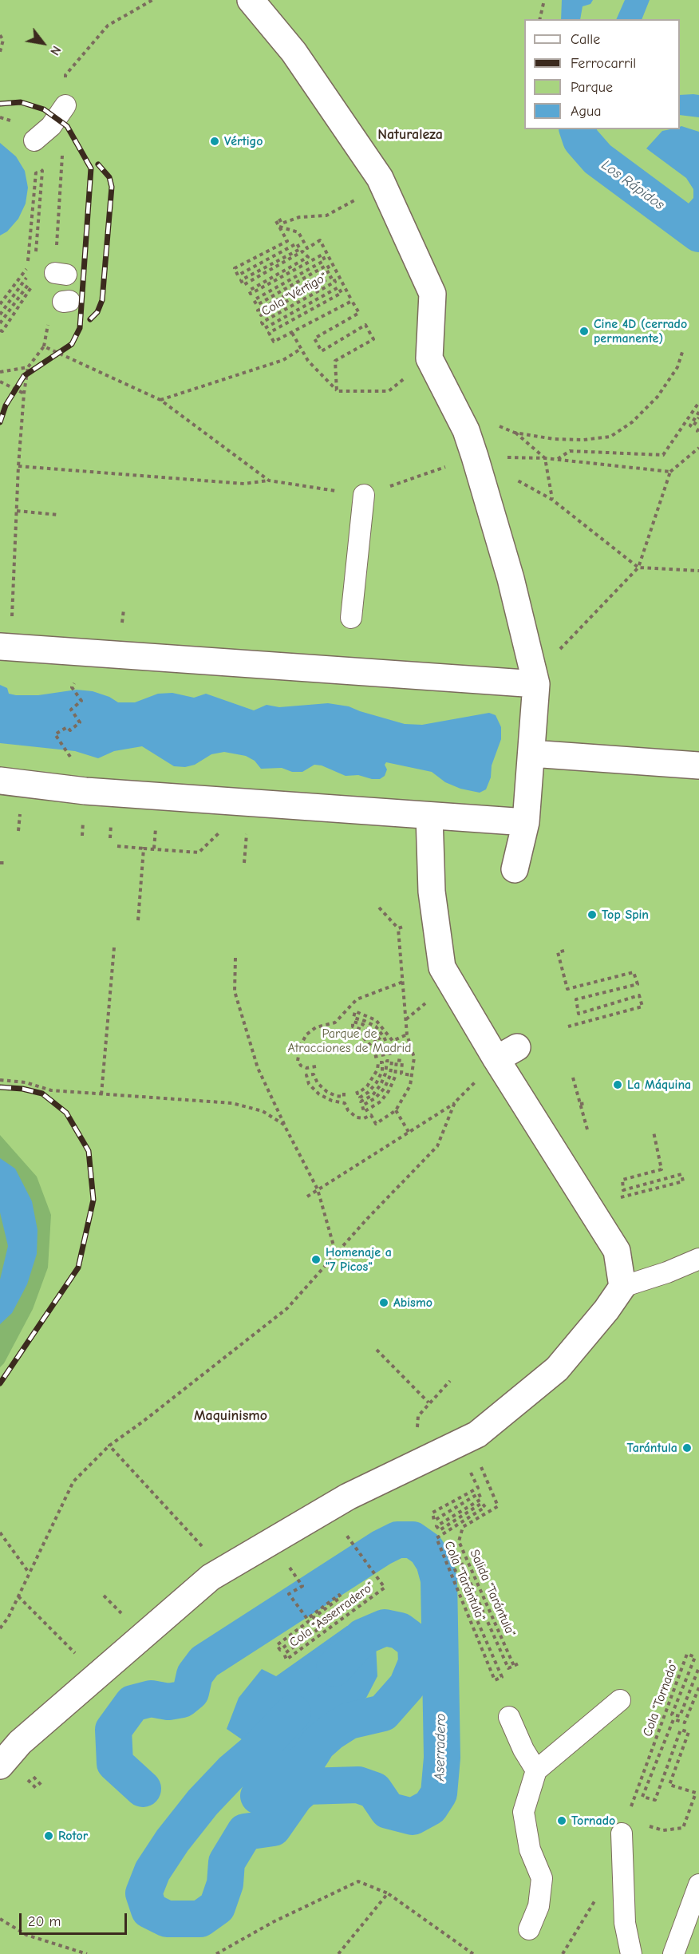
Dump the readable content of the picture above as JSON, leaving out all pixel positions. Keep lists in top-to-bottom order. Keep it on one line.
{"streets":{"path":["Cola \"Vértigo\"","Cola \"Tarántula\"","Salida \"Tarántula\"","Cola \"Asserradero\"","Cola \"Tornado\""]},"crossings":[["Cola \"Tarántula\"","Salida \"Tarántula\""]],"districts":["Naturaleza","Maquinismo"],"water":["Los Rápidos","Aserradero"],"parks":["Parque de Atracciones de Madrid"],"places":["Vértigo","Cine 4D (cerrado permanente)","Top Spin","La Máquina","Homenaje a \"7 Picos\"","Abismo","Tarántula","Tornado","Rotor"],"legend":["Calle","Ferrocarril","Parque","Agua"],"scale_bar":"20 m","north":"bottom right"}
